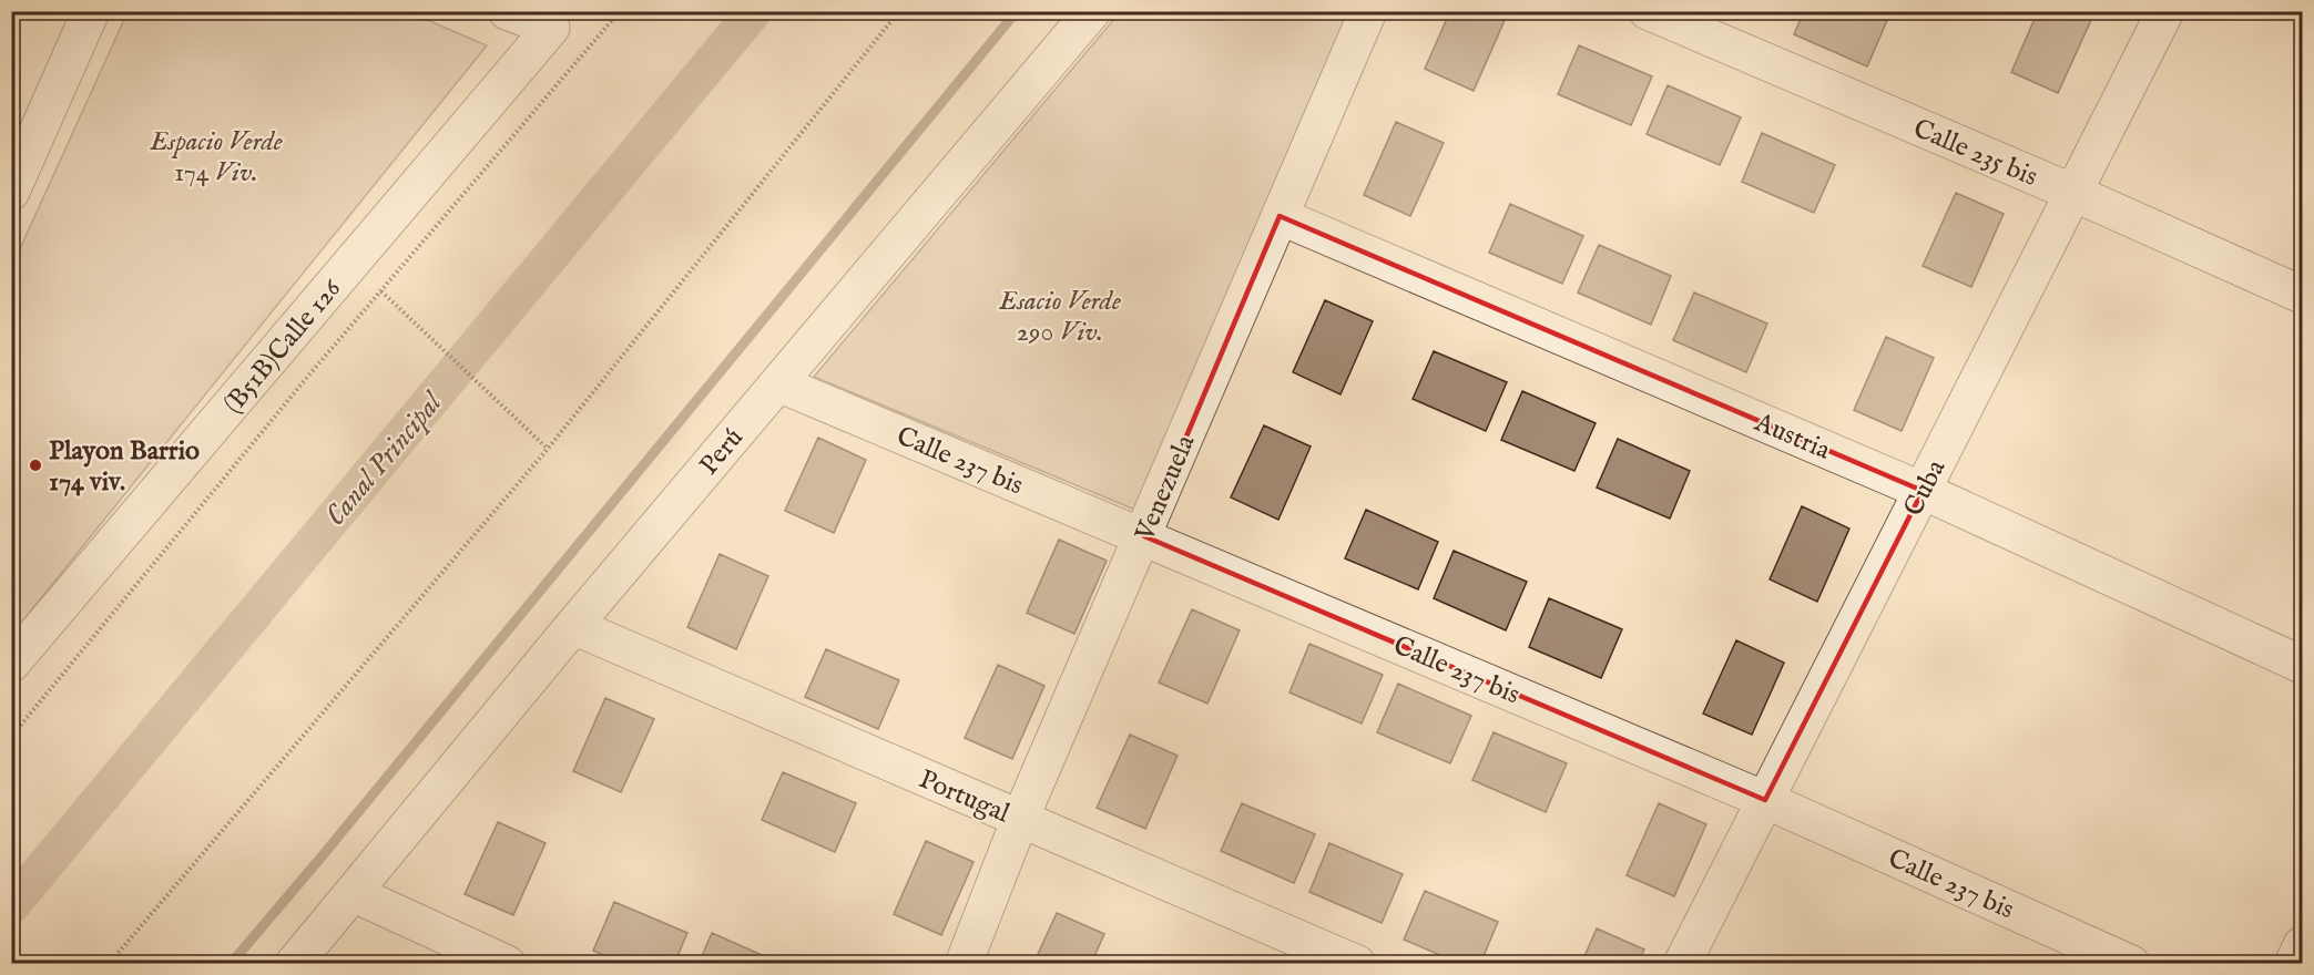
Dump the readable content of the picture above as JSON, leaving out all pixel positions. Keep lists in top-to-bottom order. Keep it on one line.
{"streets":{"street":["Calle 235 bis","(B51B)Calle 126","Austria","Perú","Calle 237 bis","Venezuela","Cuba","Portugal"]},"crossings":[["Calle 235 bis","Cuba"],["Austria","Venezuela"],["Austria","Cuba"],["Perú","Calle 237 bis"],["Perú","Portugal"],["Calle 237 bis","Venezuela"],["Calle 237 bis","Cuba"],["Venezuela","Portugal"]],"water":["Canal Principal"],"parks":["Espacio Verde 174 Viv.","Esacio Verde 290 Viv."],"places":["Playon Barrio 174 viv."]}
